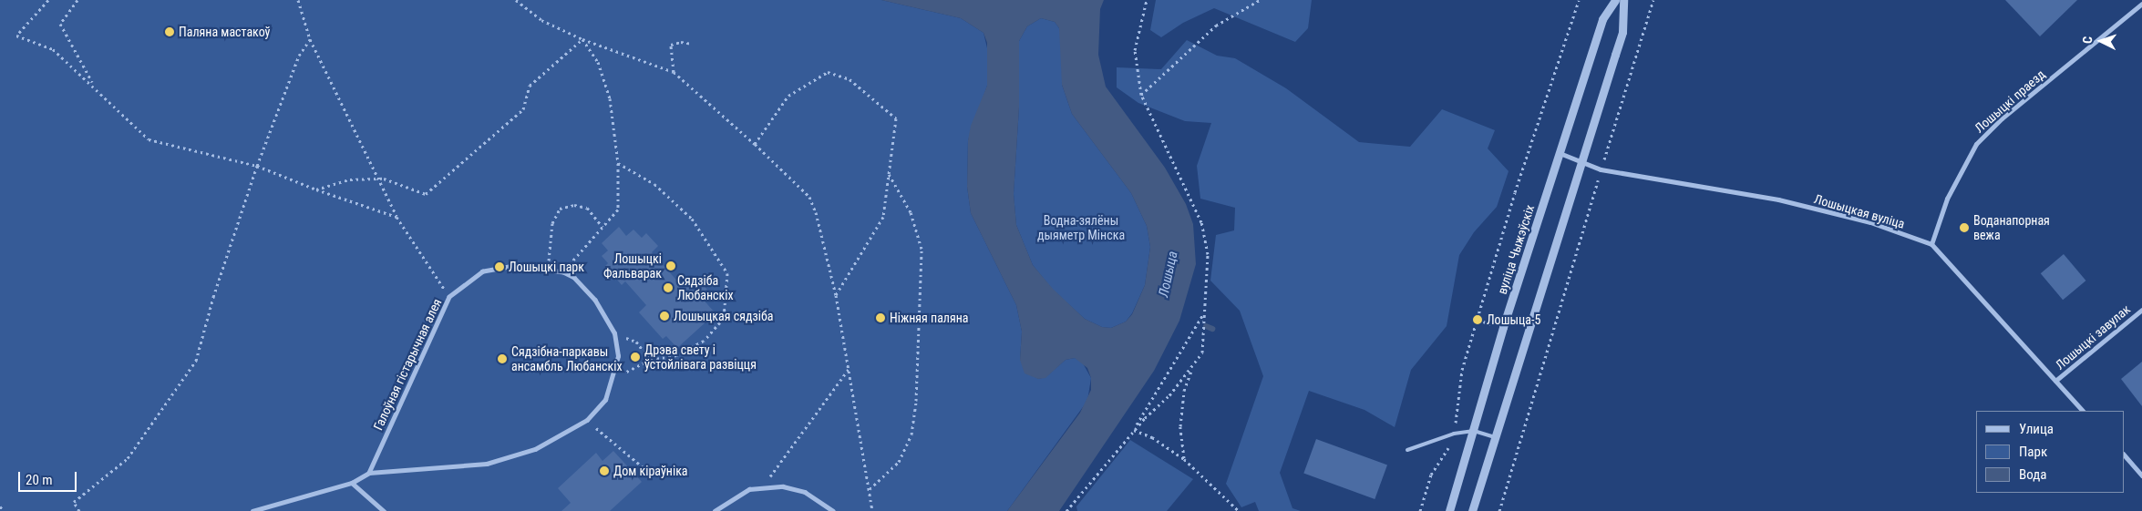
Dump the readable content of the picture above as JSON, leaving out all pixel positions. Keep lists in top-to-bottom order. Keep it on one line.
{"streets":{"street":["Лошыцкі праезд","Лошыцкая вуліца","вуліца Чыжэўскіх","Лошыцкі завулак","Галоўная гістарычная алея"]},"crossings":[["Лошыцкі праезд","Лошыцкая вуліца"],["Лошыцкая вуліца","вуліца Чыжэўскіх"],["Лошыцкая вуліца","Лошыцкі завулак"]],"water":["Лошыца"],"parks":["Водна-зялёны дыяметр Мінска"],"places":["Паляна мастакоў","Воданапорная вежа","Лошыцкі Фальварак","Лошыцкі парк","Сядзіба Любанскіх","Лошыцкая сядзіба","Ніжняя паляна","Лошыца-5","Дрэва свету і ўстойлівага развіцця","Сядзібна-паркавы ансамбль Любанскіх","Дом кіраўніка"],"legend":["Улица","Парк","Вода"],"scale_bar":"20 m","north":"left"}
